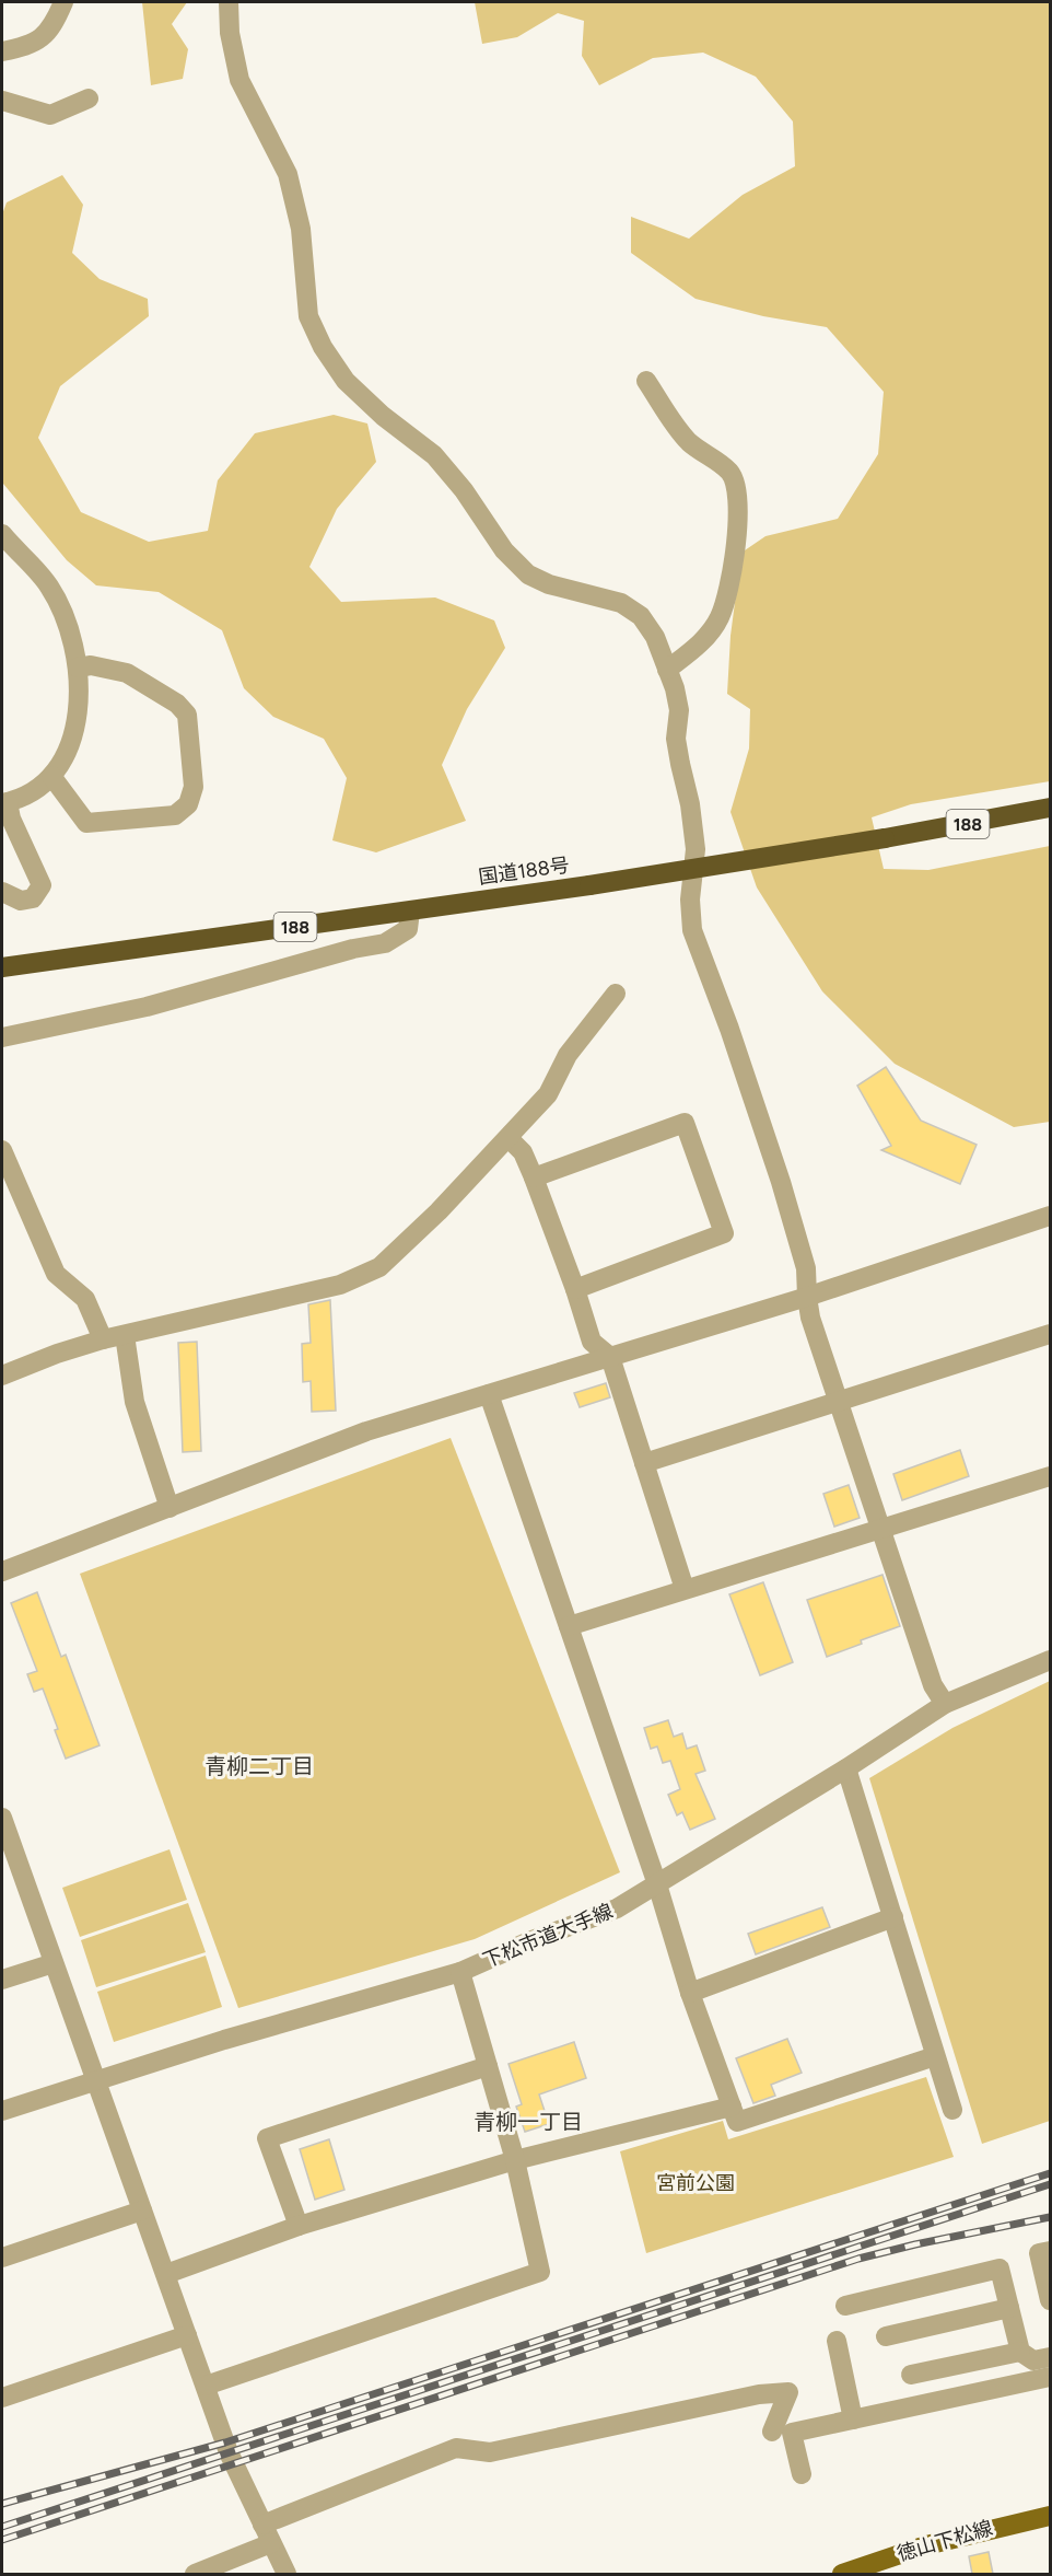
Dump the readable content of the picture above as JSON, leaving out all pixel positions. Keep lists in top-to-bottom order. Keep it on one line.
{"streets":{"highway":["188","国道188号"],"main road":["徳山下松線"],"street":["下松市道大手線"]},"districts":["青柳二丁目","青柳一丁目"],"parks":["宮前公園"]}
